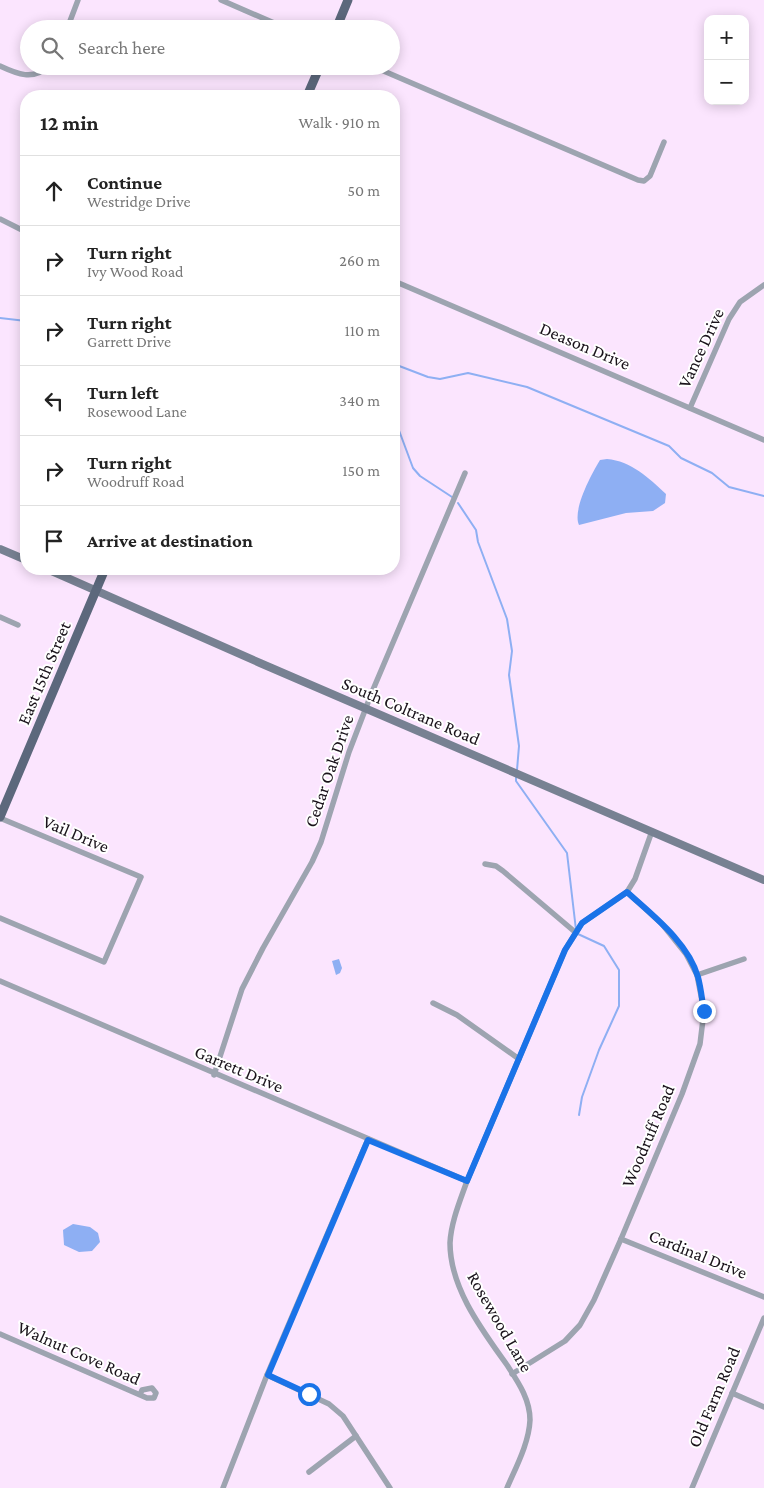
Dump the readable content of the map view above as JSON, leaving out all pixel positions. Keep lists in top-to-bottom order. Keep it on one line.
{"streets":{"main road":["East 15th Street","South Coltrane Road"],"street":["Deason Drive","Vance Drive","Cedar Oak Drive","Vail Drive","Garrett Drive","Woodruff Road","Cardinal Drive","Rosewood Lane","Walnut Cove Road","Old Farm Road"]},"crossings":[["Deason Drive","Vance Drive"],["East 15th Street","South Coltrane Road"],["East 15th Street","Vail Drive"],["South Coltrane Road","Cedar Oak Drive"],["Cedar Oak Drive","Garrett Drive"],["Garrett Drive","Rosewood Lane"],["Woodruff Road","Cardinal Drive"],["Woodruff Road","Rosewood Lane"]],"page":{"map_buttons":["+","−"],"search":"Search here","heading":["12 min","Walk · 910 m"],"list":[["Continue","Westridge Drive","50 m"],["Turn right","Ivy Wood Road","260 m"],["Turn right","Garrett Drive","110 m"],["Turn left","Rosewood Lane","340 m"],["Turn right","Woodruff Road","150 m"],"Arrive at destination"]}}
